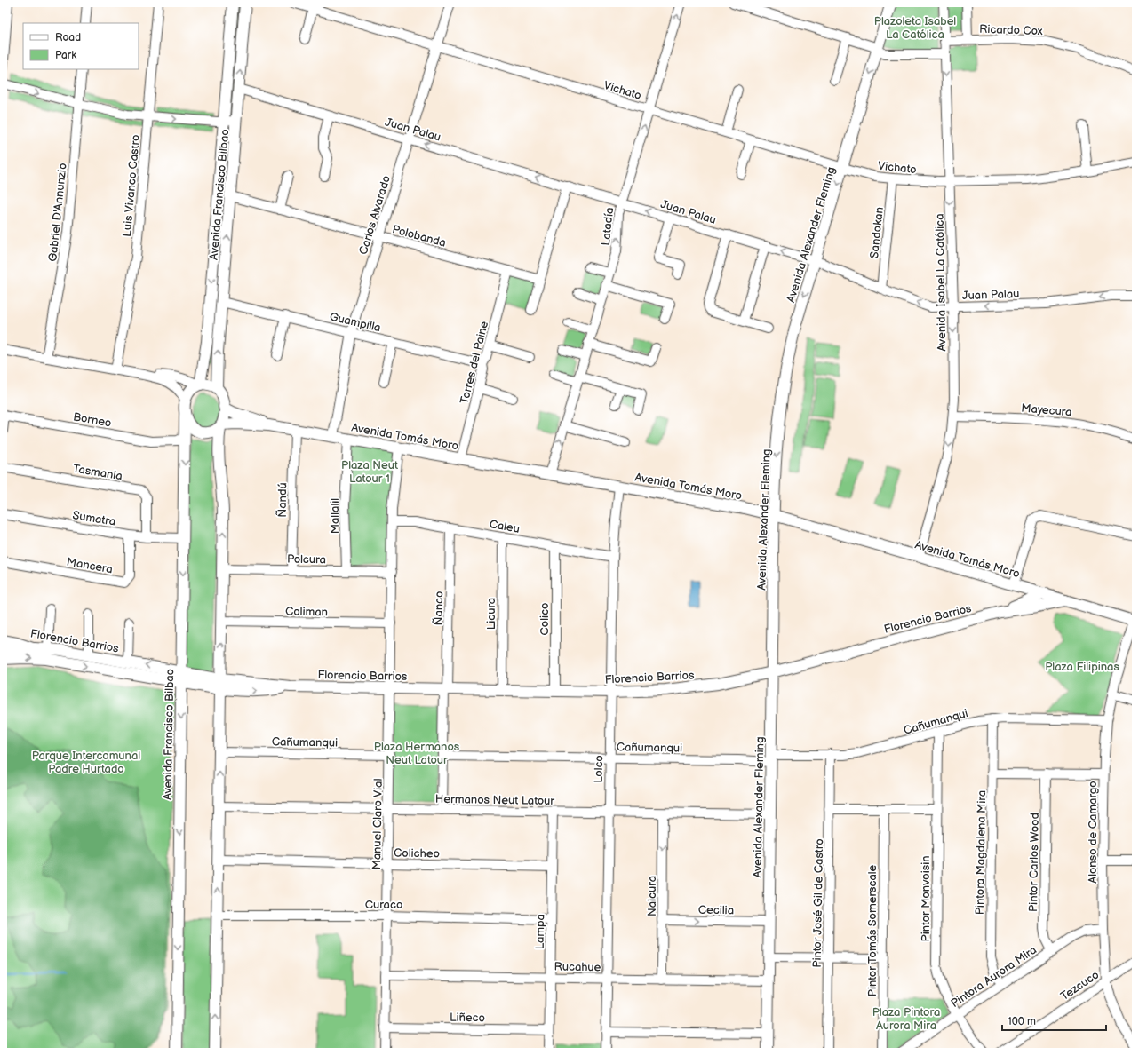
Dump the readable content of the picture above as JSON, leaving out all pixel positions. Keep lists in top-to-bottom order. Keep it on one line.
{"streets":{"main road":["Avenida Francisco Bilbao","Avenida Alexander Fleming","Avenida Tomás Moro","Florencio Barrios"],"street":["Ricardo Cox","Vichato","Juan Palau","Luis Vivanco Castro","Gabriel D'Annunzio","Carlos Alvarado","Latadía","Sandokan","Polobanda","Avenida Isabel La Católica","Guampilla","Torres del Paine","Mayecura","Borneo","Tasmania","Ñandú","Mallalil","Sumatra","Caleu","Polcura","Mancera","Ñanco","Coliman","Licura","Colico","Cañumanqui","Lolco","Hermanos Neut Latour","Manuel Claro Vial","Alonso de Camargo","Colicheo","Pintora Magdalena Mira","Pintor Carlos Wood","Naicura","Pintor Monvoisin","Pintor José Gil de Castro","Curaco","Cecilia","Pintor Tomás Somerscale","Lampa","Rucahue","Pintora Aurora Mira","Tezcuco","Liñeco"]},"crossings":[["Ricardo Cox","Avenida Isabel La Católica"],["Vichato","Carlos Alvarado"],["Vichato","Latadía"],["Vichato","Sandokan"],["Vichato","Avenida Alexander Fleming"],["Vichato","Avenida Isabel La Católica"],["Juan Palau","Avenida Francisco Bilbao"],["Juan Palau","Carlos Alvarado"],["Juan Palau","Latadía"],["Juan Palau","Sandokan"],["Juan Palau","Avenida Alexander Fleming"],["Juan Palau","Avenida Isabel La Católica"],["Avenida Francisco Bilbao","Polobanda"],["Avenida Francisco Bilbao","Guampilla"],["Avenida Francisco Bilbao","Borneo"],["Avenida Francisco Bilbao","Avenida Tomás Moro"],["Avenida Francisco Bilbao","Sumatra"],["Avenida Francisco Bilbao","Florencio Barrios"],["Carlos Alvarado","Polobanda"],["Carlos Alvarado","Guampilla"],["Carlos Alvarado","Avenida Tomás Moro"],["Latadía","Avenida Tomás Moro"],["Avenida Alexander Fleming","Avenida Tomás Moro"],["Avenida Alexander Fleming","Florencio Barrios"],["Avenida Alexander Fleming","Cañumanqui"],["Avenida Alexander Fleming","Hermanos Neut Latour"],["Avenida Alexander Fleming","Cecilia"],["Avenida Alexander Fleming","Rucahue"],["Polobanda","Torres del Paine"],["Avenida Isabel La Católica","Mayecura"],["Avenida Isabel La Católica","Avenida Tomás Moro"],["Guampilla","Torres del Paine"],["Torres del Paine","Avenida Tomás Moro"],["Avenida Tomás Moro","Ñandú"],["Avenida Tomás Moro","Mallalil"],["Avenida Tomás Moro","Florencio Barrios"],["Avenida Tomás Moro","Lolco"],["Avenida Tomás Moro","Manuel Claro Vial"],["Avenida Tomás Moro","Alonso de Camargo"],["Tasmania","Sumatra"],["Ñandú","Polcura"],["Mallalil","Polcura"],["Sumatra","Mancera"],["Caleu","Ñanco"],["Caleu","Licura"],["Caleu","Colico"],["Caleu","Lolco"],["Caleu","Manuel Claro Vial"],["Polcura","Manuel Claro Vial"],["Ñanco","Florencio Barrios"],["Ñanco","Cañumanqui"],["Ñanco","Hermanos Neut Latour"],["Coliman","Manuel Claro Vial"],["Licura","Florencio Barrios"],["Florencio Barrios","Colico"],["Florencio Barrios","Lolco"],["Florencio Barrios","Manuel Claro Vial"],["Cañumanqui","Lolco"],["Cañumanqui","Manuel Claro Vial"],["Cañumanqui","Alonso de Camargo"],["Cañumanqui","Pintora Magdalena Mira"],["Cañumanqui","Pintor Monvoisin"],["Cañumanqui","Pintor José Gil de Castro"],["Lolco","Hermanos Neut Latour"],["Lolco","Rucahue"],["Hermanos Neut Latour","Manuel Claro Vial"],["Hermanos Neut Latour","Naicura"],["Hermanos Neut Latour","Lampa"],["Manuel Claro Vial","Colicheo"],["Manuel Claro Vial","Curaco"],["Manuel Claro Vial","Rucahue"],["Manuel Claro Vial","Liñeco"],["Alonso de Camargo","Pintora Aurora Mira"],["Alonso de Camargo","Tezcuco"],["Colicheo","Lampa"],["Pintora Magdalena Mira","Pintora Aurora Mira"],["Pintor Carlos Wood","Pintora Aurora Mira"],["Naicura","Cecilia"],["Naicura","Rucahue"],["Pintor Monvoisin","Pintora Aurora Mira"],["Curaco","Lampa"],["Lampa","Rucahue"],["Lampa","Liñeco"]],"one_way":["Juan Palau","Avenida Alexander Fleming","Avenida Isabel La Católica","Naicura","Cecilia"],"parks":["Plazoleta Isabel La Católica","Plaza Neut Latour 1","Plaza Filipinas","Plaza Hermanos Neut Latour","Parque Intercomunal Padre Hurtado","Plaza Pintora Aurora Mira"],"legend":["Road","Park"],"scale_bar":"100 m"}
